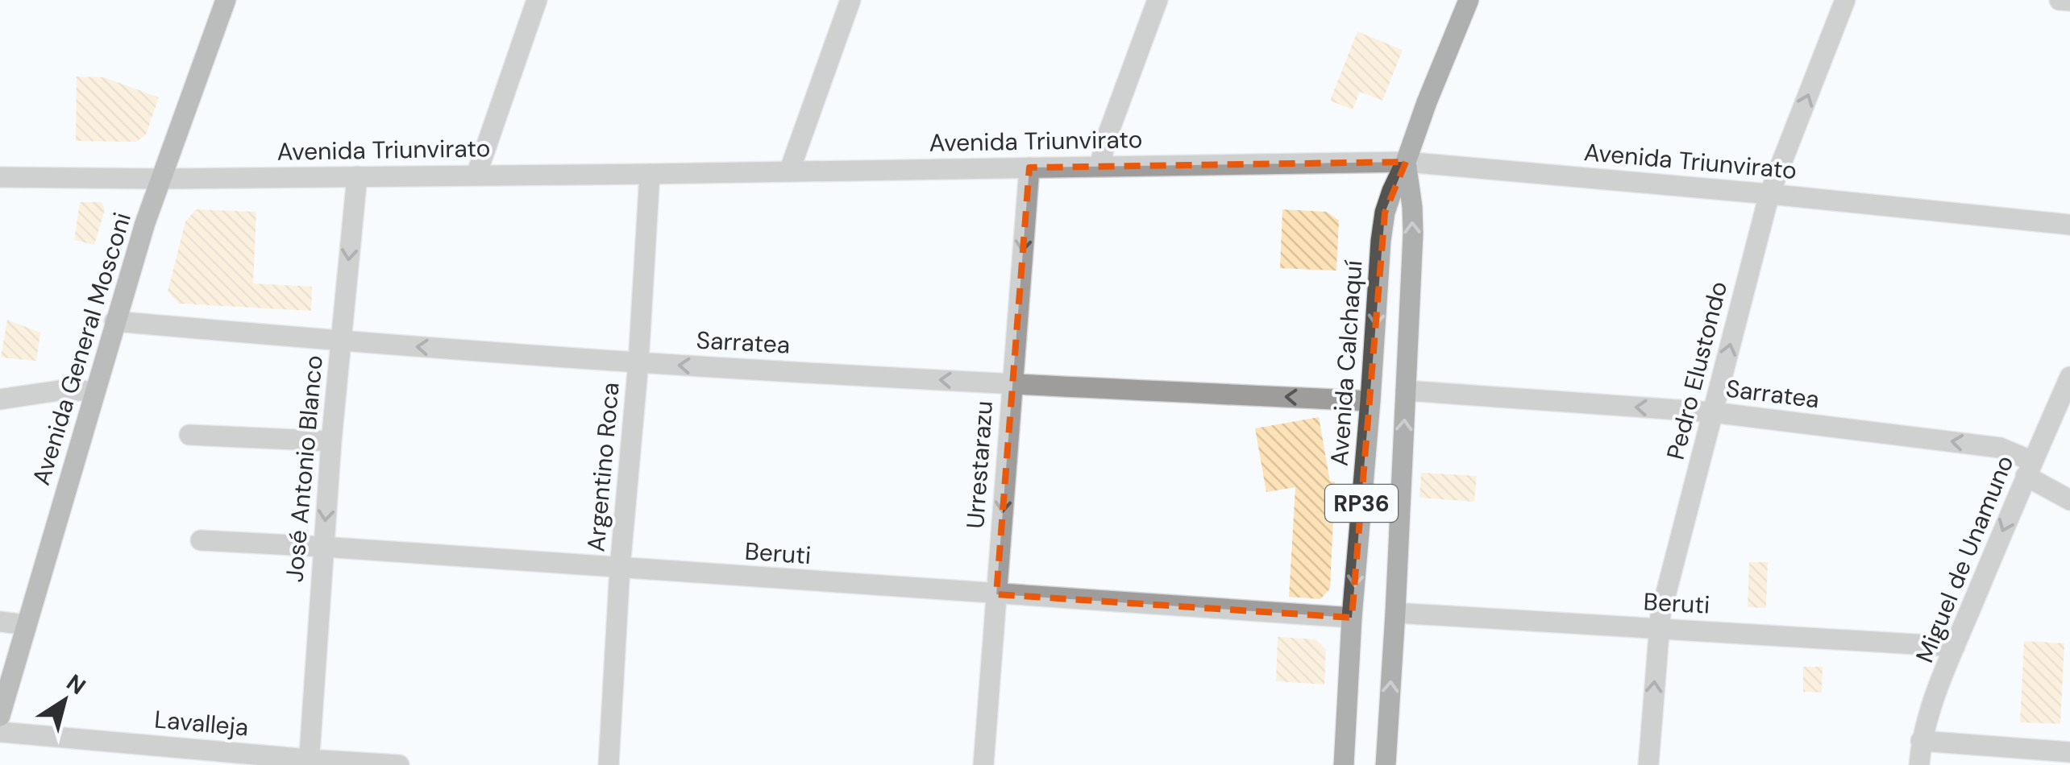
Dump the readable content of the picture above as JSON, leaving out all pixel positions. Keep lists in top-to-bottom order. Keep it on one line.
{"streets":{"main road":["Avenida General Mosconi","Avenida Calchaquí","RP36"],"street":["Avenida Triunvirato","Sarratea","Pedro Elustondo","Urrestarazu","Argentino Roca","José Antonio Blanco","Beruti","Miguel de Unamuno","Lavalleja"]},"crossings":[["Avenida Triunvirato","Avenida General Mosconi"],["Avenida Triunvirato","Avenida Calchaquí"],["Avenida Triunvirato","Pedro Elustondo"],["Avenida Triunvirato","Urrestarazu"],["Avenida Triunvirato","Argentino Roca"],["Avenida Triunvirato","José Antonio Blanco"],["Sarratea","Avenida General Mosconi"],["Sarratea","Avenida Calchaquí"],["Sarratea","Pedro Elustondo"],["Sarratea","Urrestarazu"],["Sarratea","Argentino Roca"],["Sarratea","José Antonio Blanco"],["Sarratea","Miguel de Unamuno"],["Avenida Calchaquí","Beruti"],["Pedro Elustondo","Beruti"],["Urrestarazu","Beruti"],["Argentino Roca","Beruti"],["José Antonio Blanco","Beruti"],["José Antonio Blanco","Lavalleja"],["Beruti","Miguel de Unamuno"]],"one_way":["Sarratea","Pedro Elustondo","Urrestarazu","José Antonio Blanco","Miguel de Unamuno"],"north":"top right"}
